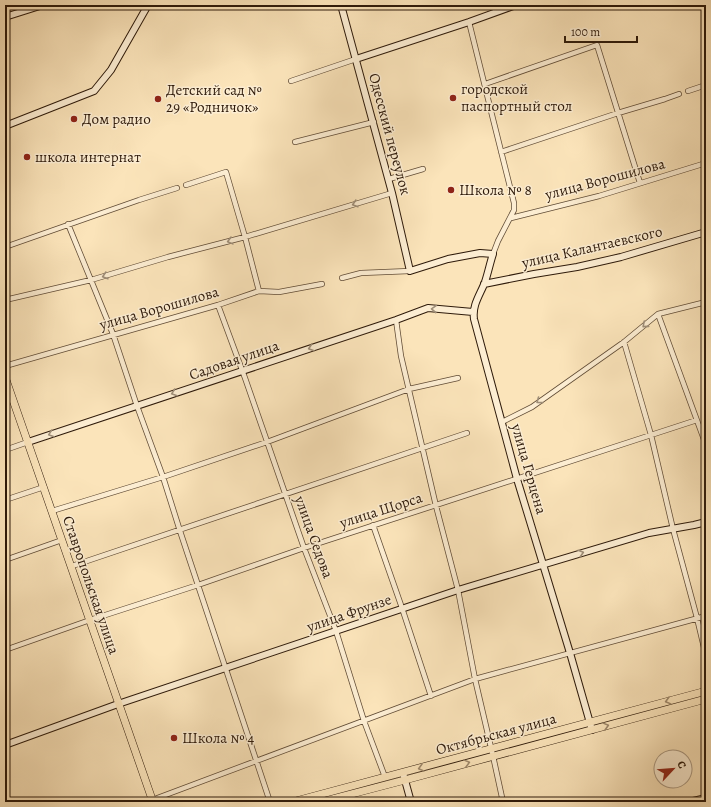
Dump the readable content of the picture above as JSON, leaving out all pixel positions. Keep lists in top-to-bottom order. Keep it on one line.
{"streets":{"main road":["Ставропольская улица","Октябрьская улица"],"street":["Одесский переулок","улица Ворошилова","улица Калантаевского","Садовая улица","улица Герцена","улица Щорса","улица Седова","улица Фрунзе"]},"crossings":[["улица Ворошилова","улица Седова"],["Садовая улица","улица Герцена"],["Садовая улица","улица Седова"],["Садовая улица","Ставропольская улица"],["улица Герцена","улица Щорса"],["улица Герцена","улица Фрунзе"],["улица Герцена","Октябрьская улица"],["улица Щорса","улица Седова"],["улица Щорса","Ставропольская улица"],["улица Седова","улица Фрунзе"],["улица Седова","Октябрьская улица"],["Ставропольская улица","улица Фрунзе"]],"one_way":["Садовая улица"],"places":["городской паспортный стол","Детский сад № 29 «Родничок»","Дом радио","школа интернат","Школа № 8","Школа № 4"],"scale_bar":"100 m","north":"top right"}
